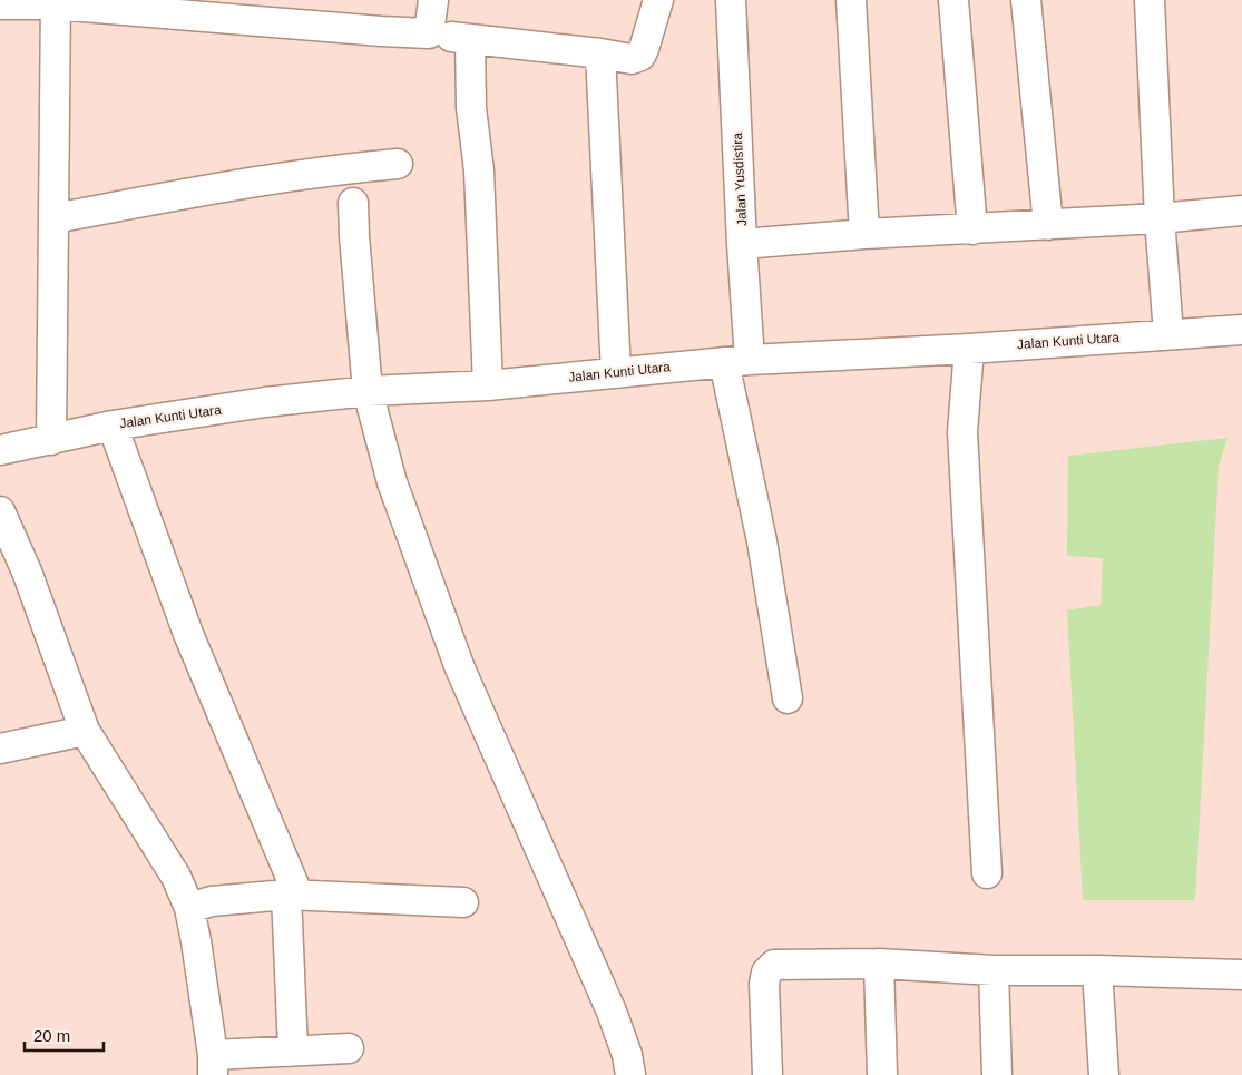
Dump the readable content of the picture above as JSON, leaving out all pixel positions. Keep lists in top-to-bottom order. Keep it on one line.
{"streets":{"street":["Jalan Yusdistira","Jalan Kunti Utara"]},"crossings":[["Jalan Yusdistira","Jalan Kunti Utara"]],"scale_bar":"20 m"}
